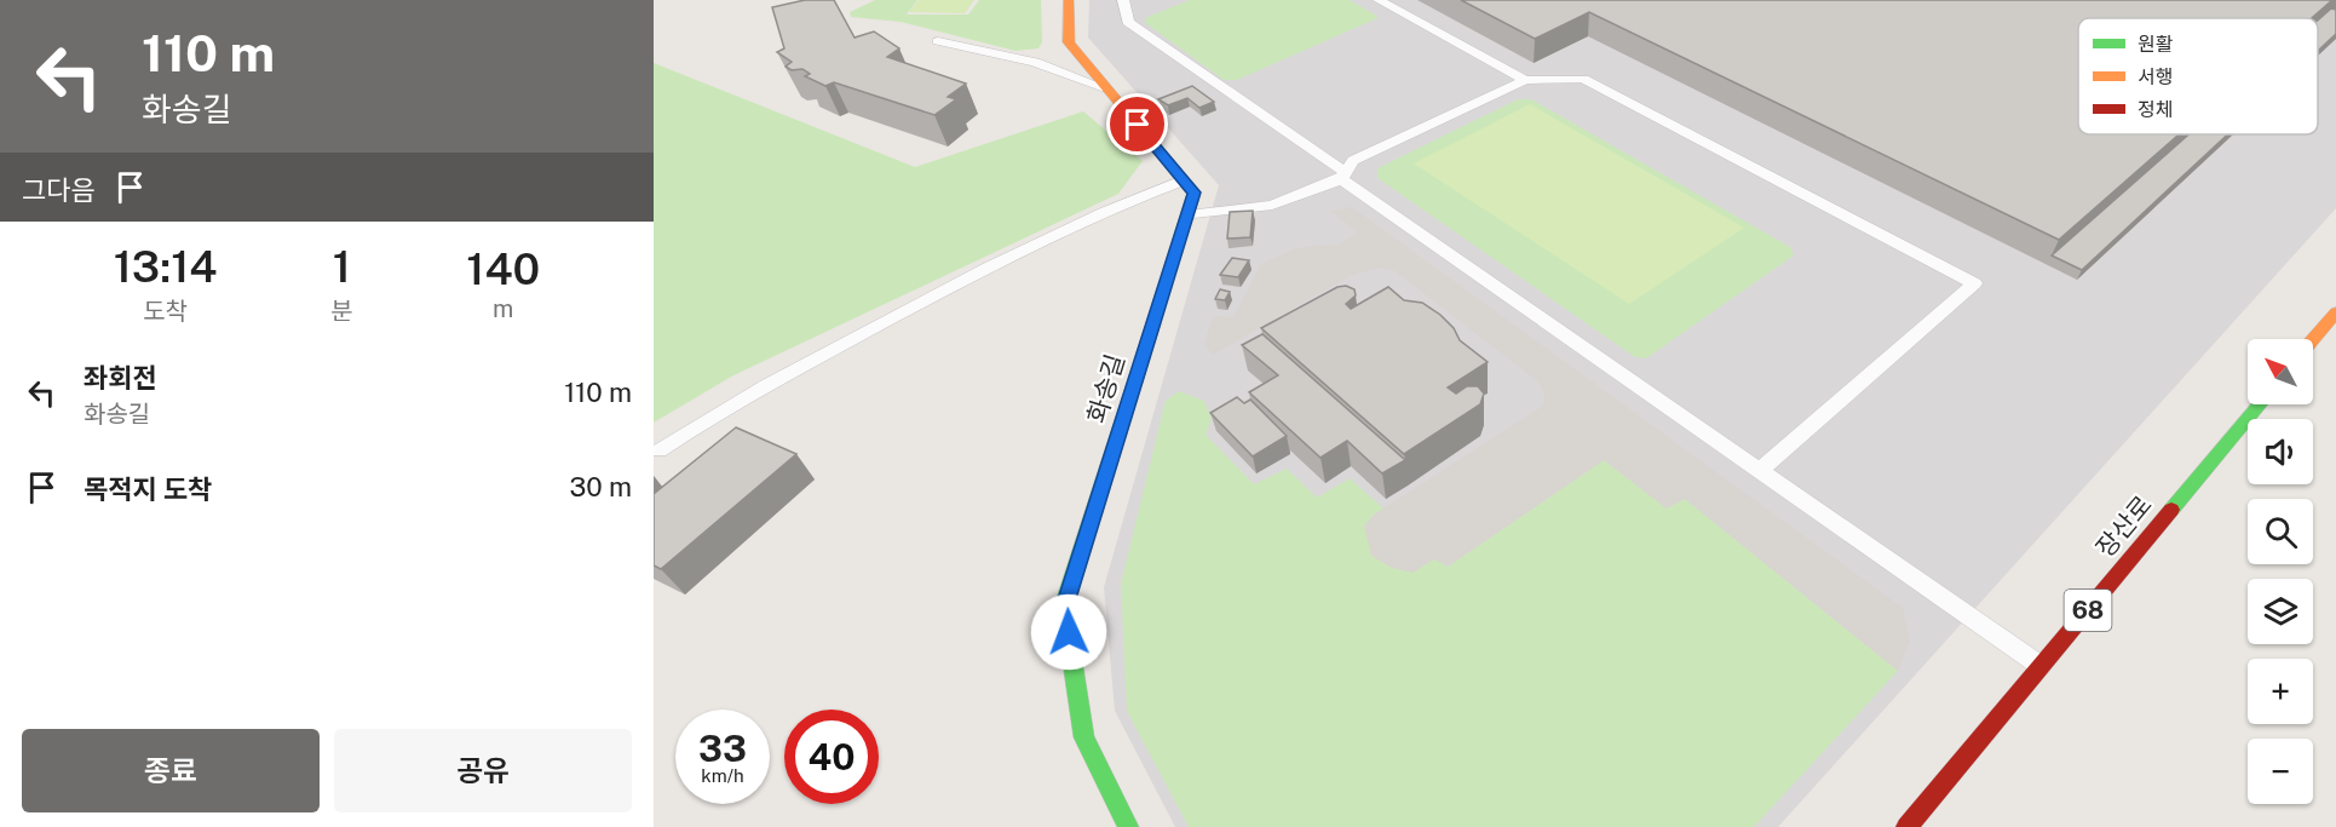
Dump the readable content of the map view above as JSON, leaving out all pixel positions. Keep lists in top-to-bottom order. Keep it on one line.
{"streets":{"street":["화송길","장산로","68"]},"legend":["원활","서행","정체"],"north":"top left","page":{"turn":["110 m","화송길"],"then":"그다음","eta":["13:14","도착","1","분","140","m"],"map_buttons":["+","−"],"list":[{"name":"좌회전","note":"화송길","value":"110 m"},{"name":"목적지 도착","value":"30 m"}],"speed":"33 km/h","limit":"40","buttons":["종료","공유"]}}
